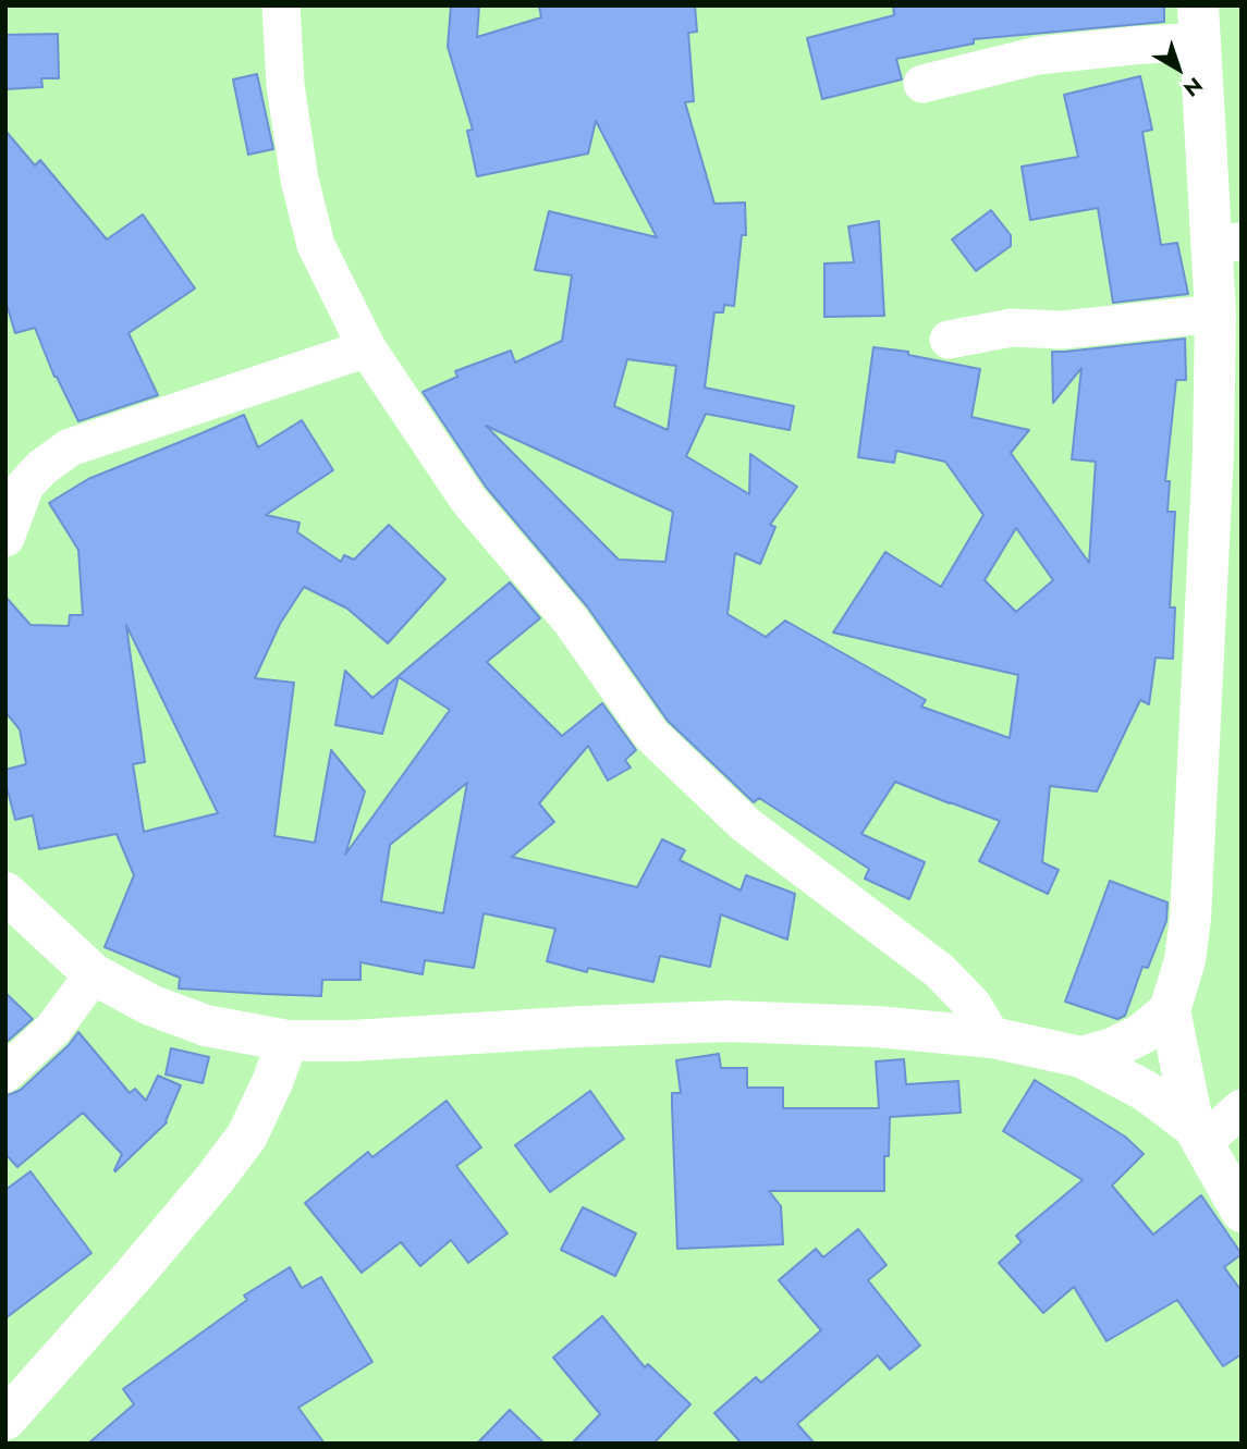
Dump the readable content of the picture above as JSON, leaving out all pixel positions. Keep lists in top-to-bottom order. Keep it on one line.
{"north":"bottom right"}
